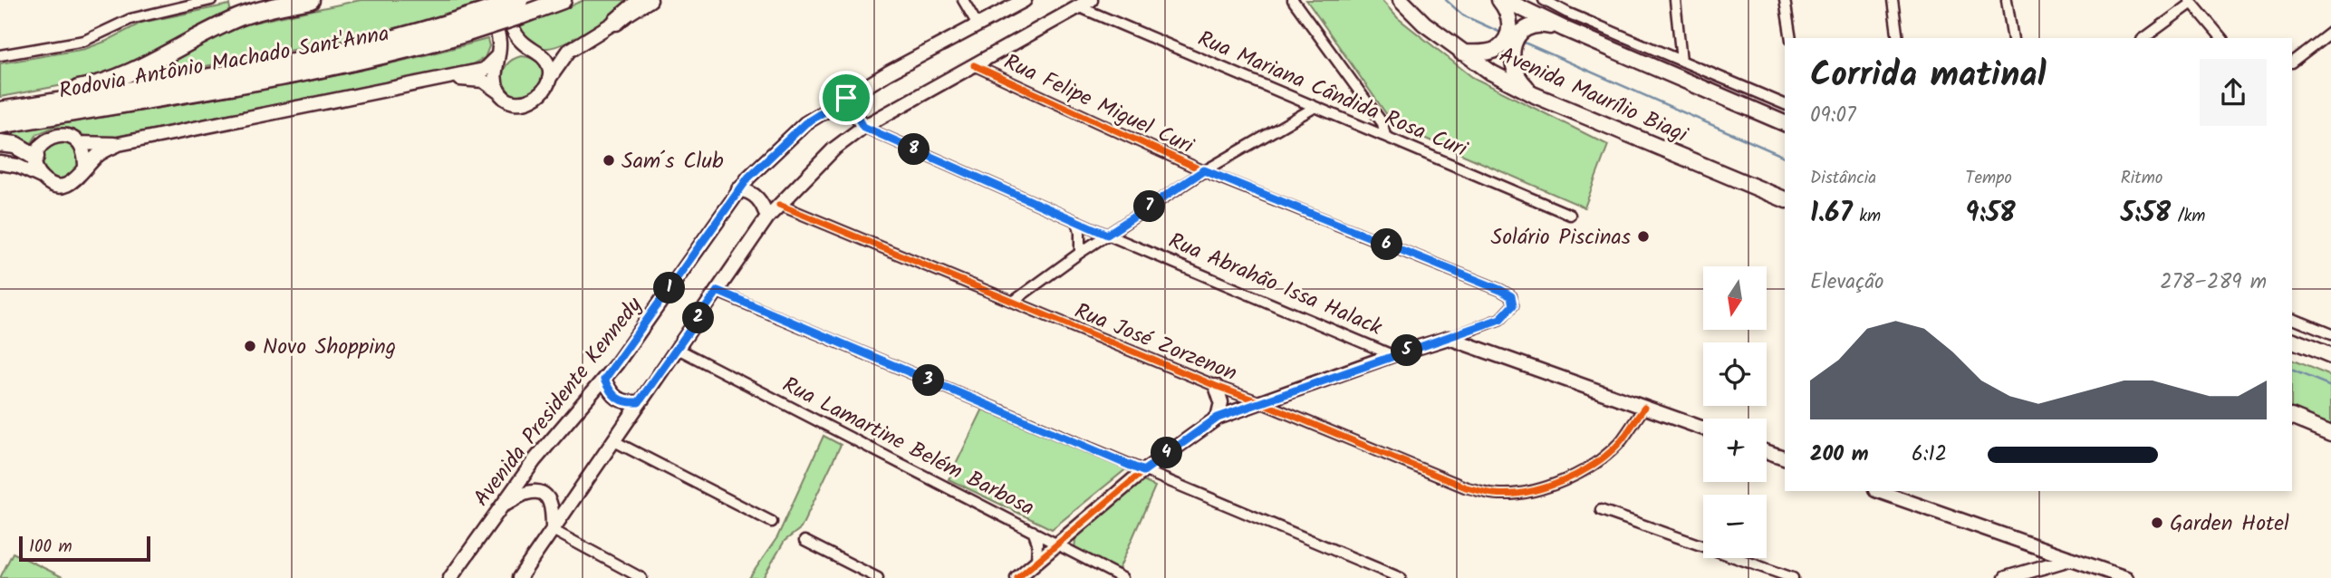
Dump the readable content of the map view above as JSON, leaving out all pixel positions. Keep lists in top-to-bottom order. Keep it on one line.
{"streets":{"highway":["Rodovia Antônio Machado Sant'Anna"],"main road":["Avenida Maurílio Biagi","Avenida Presidente Kennedy"],"street":["Rua Mariana Cândida Rosa Curi","Rua Felipe Miguel Curi","Rua Abrahão Issa Halack","Rua José Zorzenon","Rua Lamartine Belém Barbosa"]},"places":["Sam´s Club","Solário Piscinas","Novo Shopping","Garden Hotel"],"scale_bar":"100 m","north":"bottom","page":{"heading":["Corrida matinal","09:07"],"pins":["8","7","6","1","2","5","3","4"],"stats":[["Distância","1.67 km"],["Tempo","9:58"],["Ritmo","5:58 /km"]],"chart":["Elevação","278–289 m"],"map_buttons":["+","−"],"list":[{"name":"200 m","note":"6:12"}],"scale":"100 m"}}
